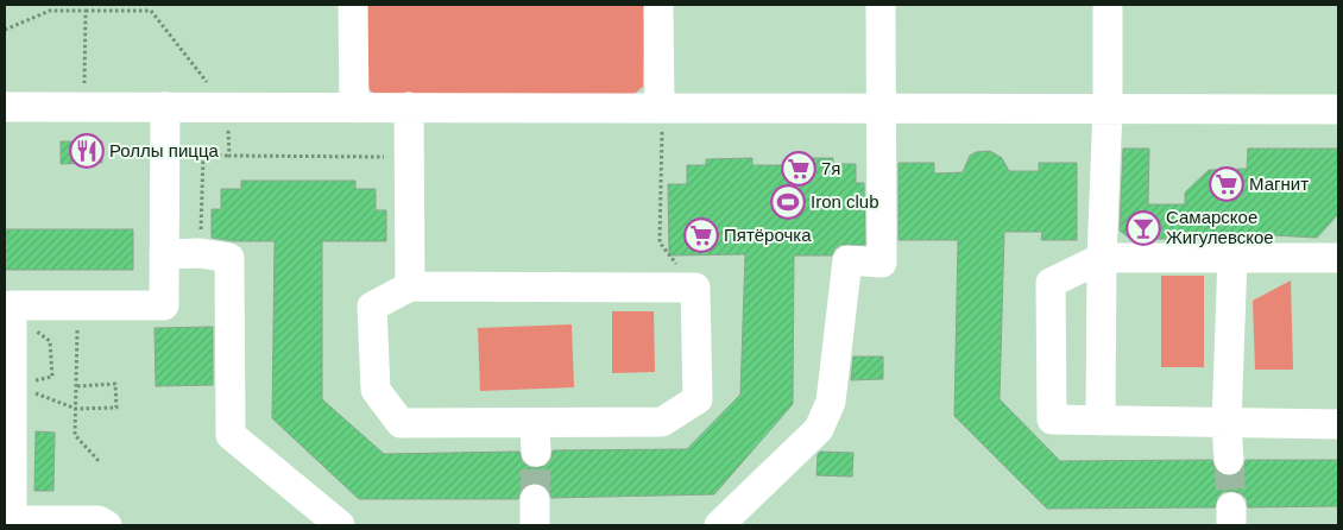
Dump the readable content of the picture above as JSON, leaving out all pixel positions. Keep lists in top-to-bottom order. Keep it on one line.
{"places":{"restaurant":["Роллы пицца"],"supermarket":["7я","Магнит","Пятёрочка"],"sports":["Iron club"],"bar":["Самарское Жигулевское"]}}
